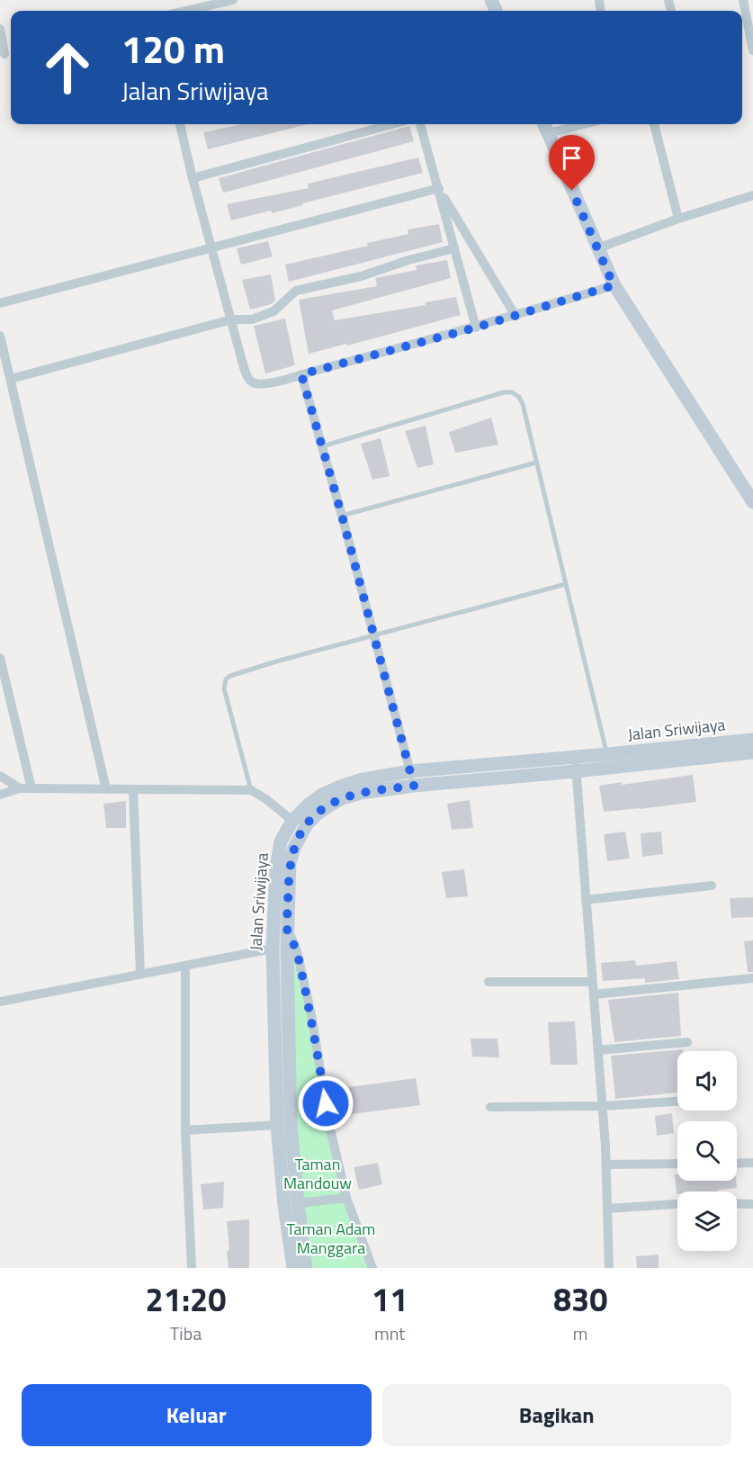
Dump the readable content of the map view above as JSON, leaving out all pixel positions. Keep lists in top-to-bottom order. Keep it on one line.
{"streets":{"main road":["Jalan Sriwijaya"]},"parks":["Taman Mandouw","Taman Adam Manggara"],"page":{"turn":["120 m","Jalan Sriwijaya"],"eta":["21:20","Tiba","11","mnt","830","m"],"buttons":["Keluar","Bagikan"]}}
